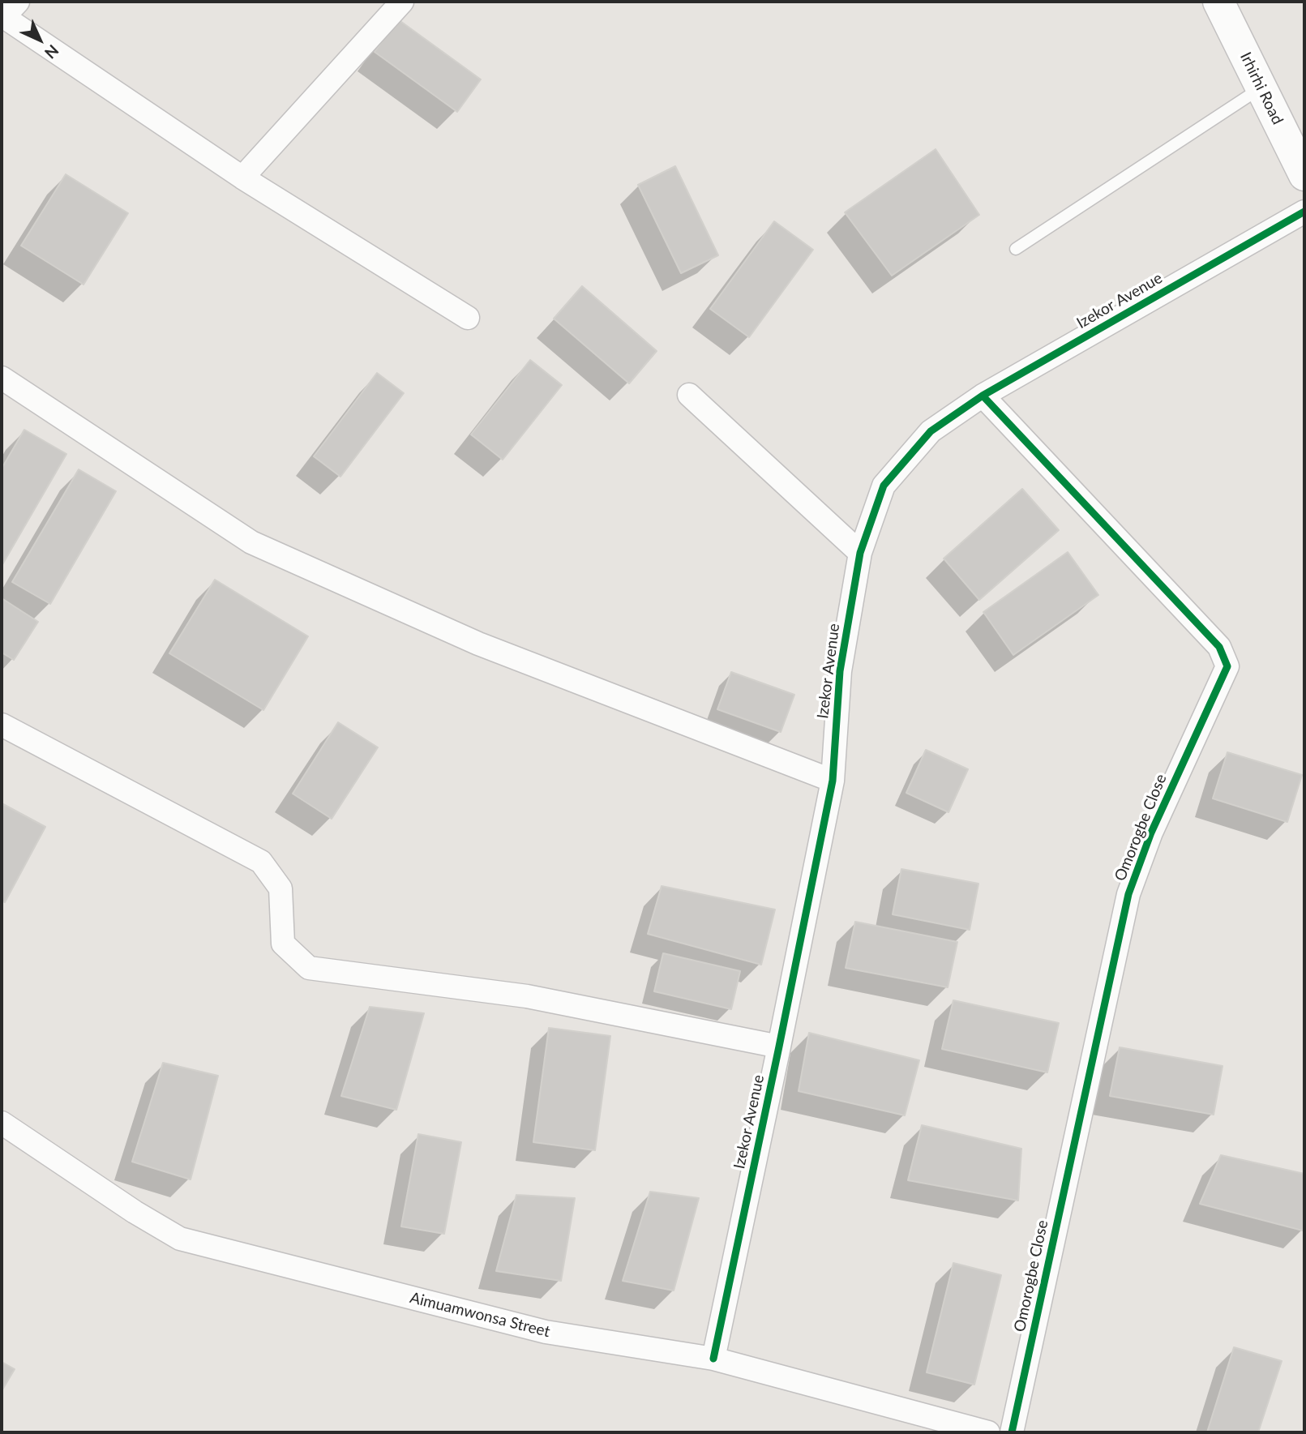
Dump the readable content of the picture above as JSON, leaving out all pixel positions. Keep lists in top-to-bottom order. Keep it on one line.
{"streets":{"street":["Irhirhi Road","Izekor Avenue","Omorogbe Close","Aimuamwonsa Street"]},"crossings":[["Izekor Avenue","Omorogbe Close"],["Izekor Avenue","Aimuamwonsa Street"]],"north":"bottom right"}
